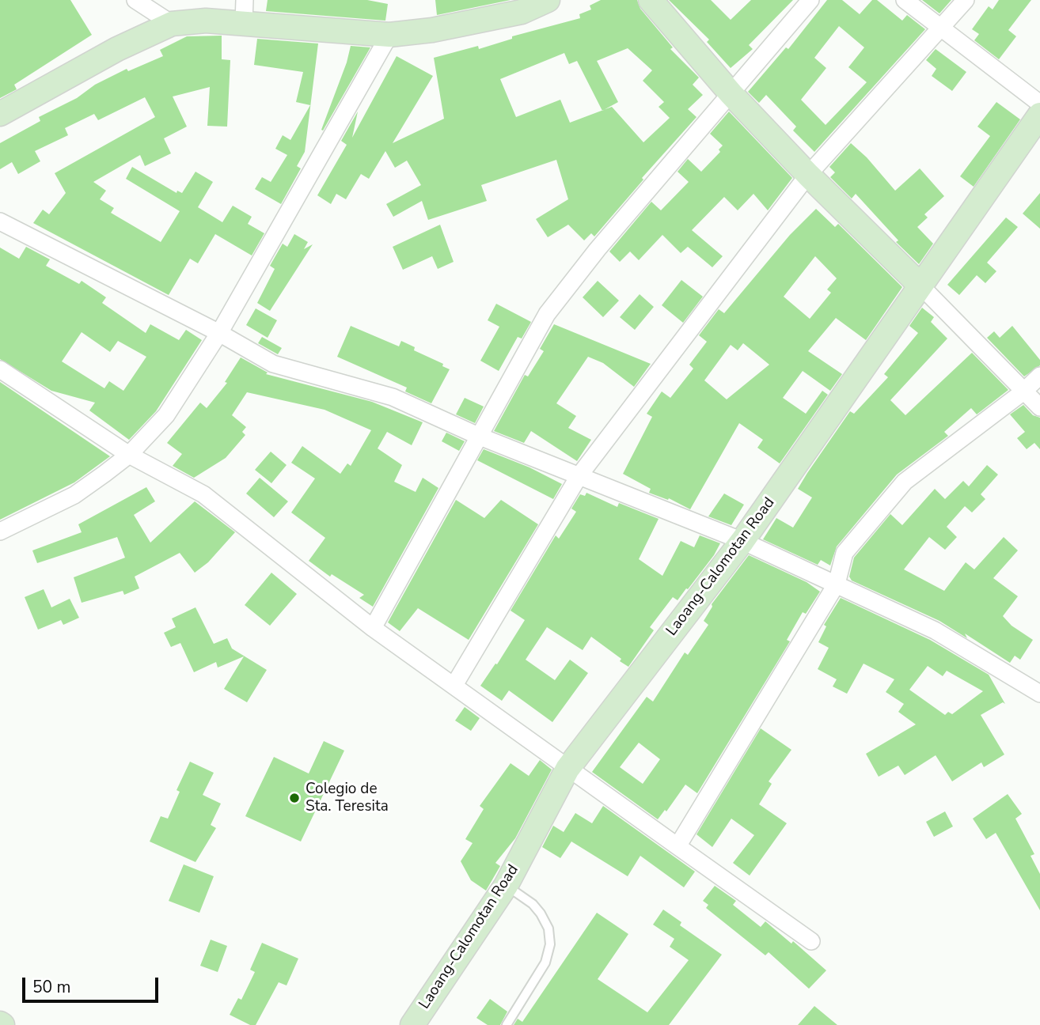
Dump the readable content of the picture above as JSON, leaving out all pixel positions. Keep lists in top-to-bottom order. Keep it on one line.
{"streets":{"main road":["Laoang-Calomotan Road"]},"places":["Colegio de Sta. Teresita"],"scale_bar":"50 m"}
